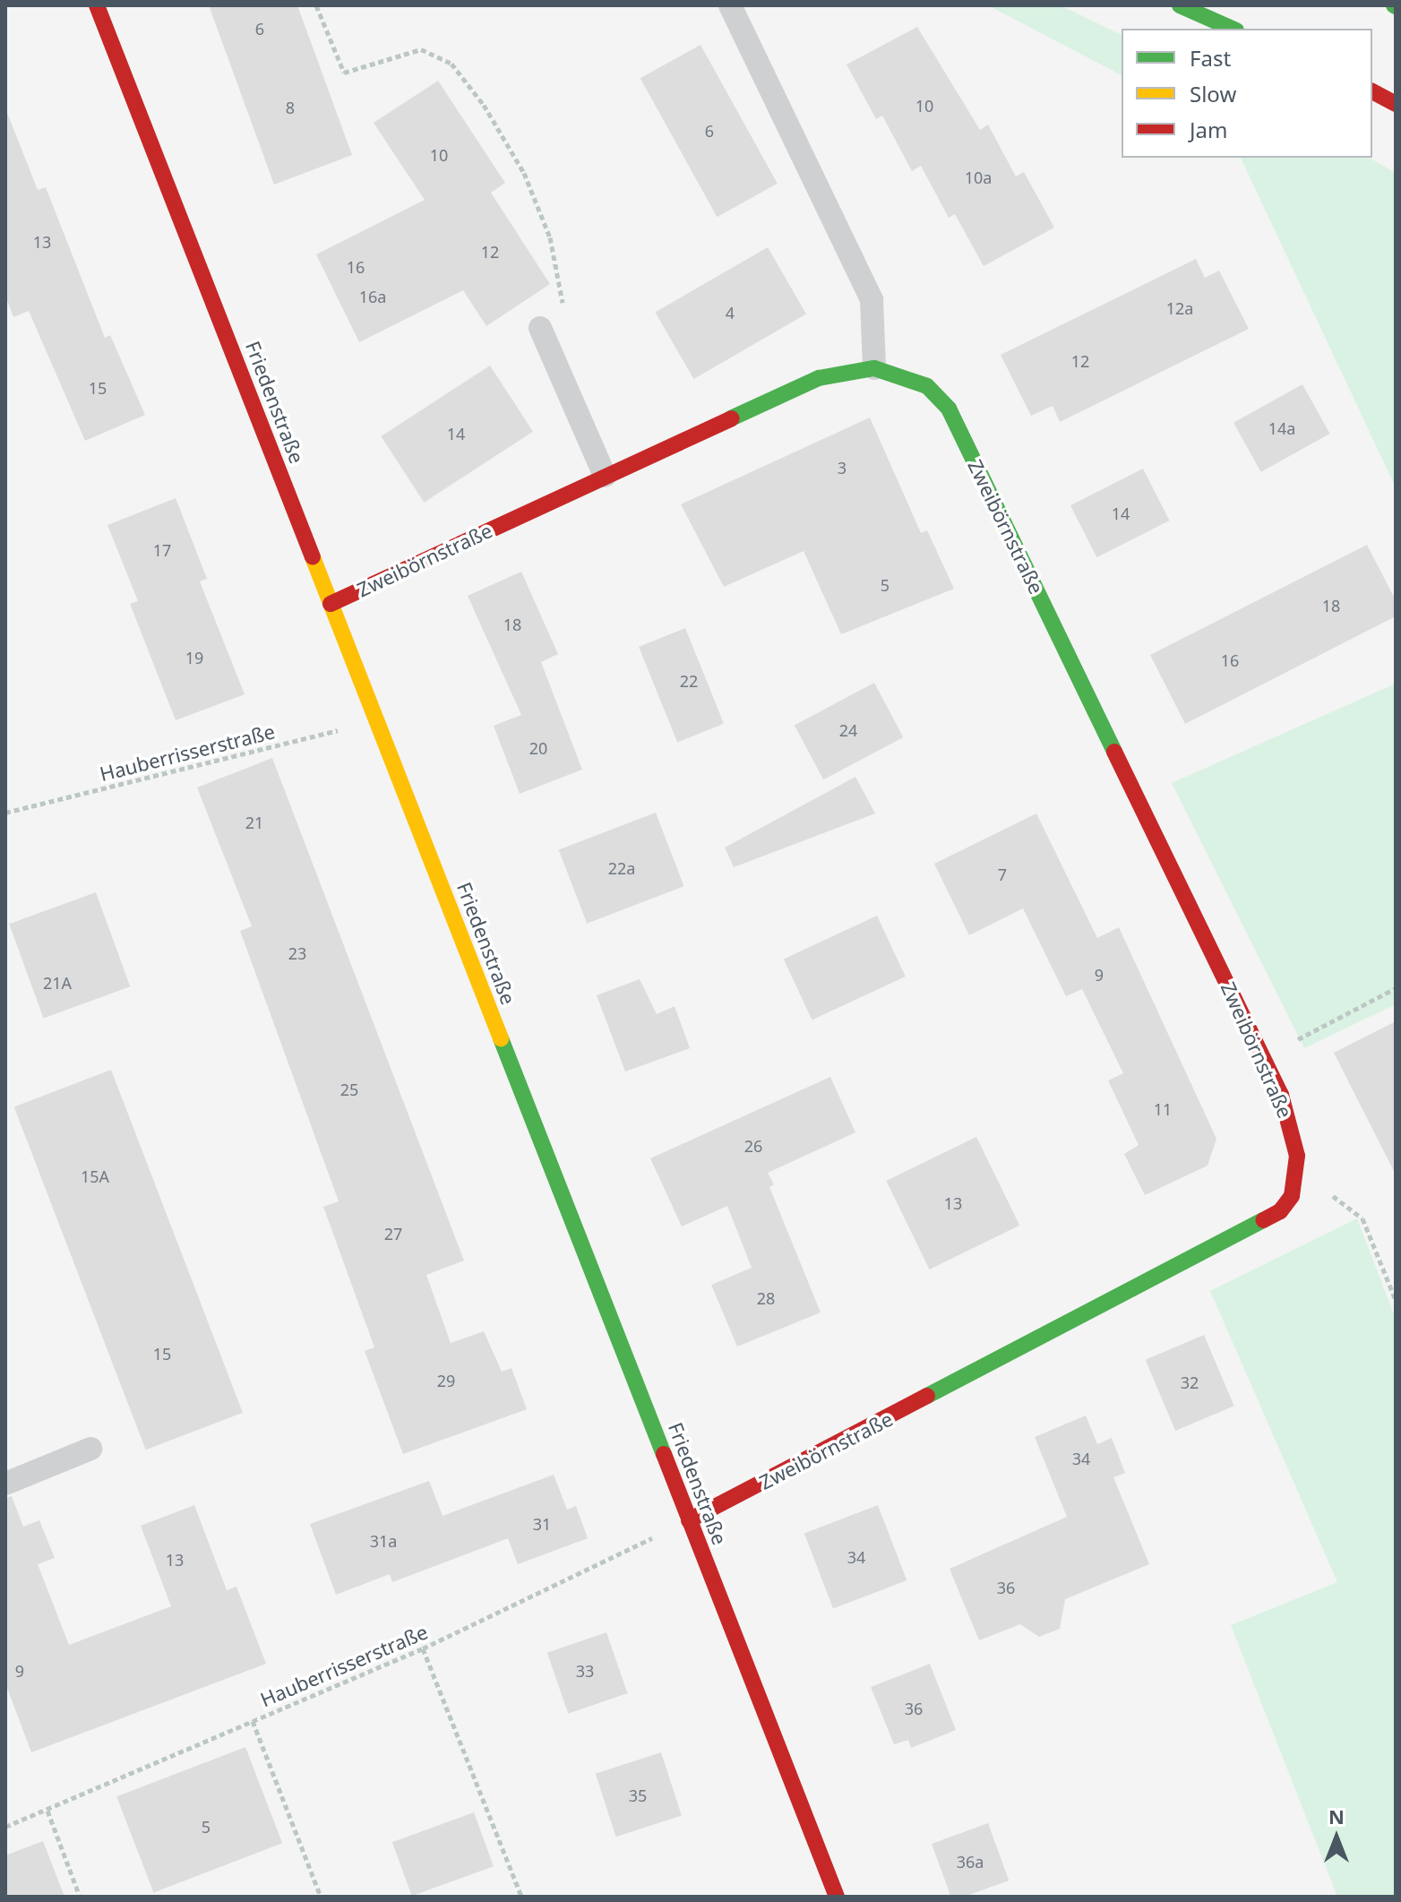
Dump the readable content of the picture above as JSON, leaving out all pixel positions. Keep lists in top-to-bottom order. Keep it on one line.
{"streets":{"main road":["Friedenstraße","Zweibörnstraße"],"path":["Hauberrisserstraße"]},"crossings":[["Friedenstraße","Zweibörnstraße"],["Friedenstraße","Hauberrisserstraße"],["Zweibörnstraße","Hauberrisserstraße"]],"house_numbers":["6","10","8","6","10","10a","13","12","16","16a","12a","4","12","15","14a","14","3","14","17","5","18","18","19","16","22","24","20","21","22a","7","23","9","21A","25","11","26","15A","13","27","28","15","29","32","34","31","31a","34","13","36","9","33","36","35","5","36a"],"legend":["Fast","Slow","Jam"],"north":"top"}
